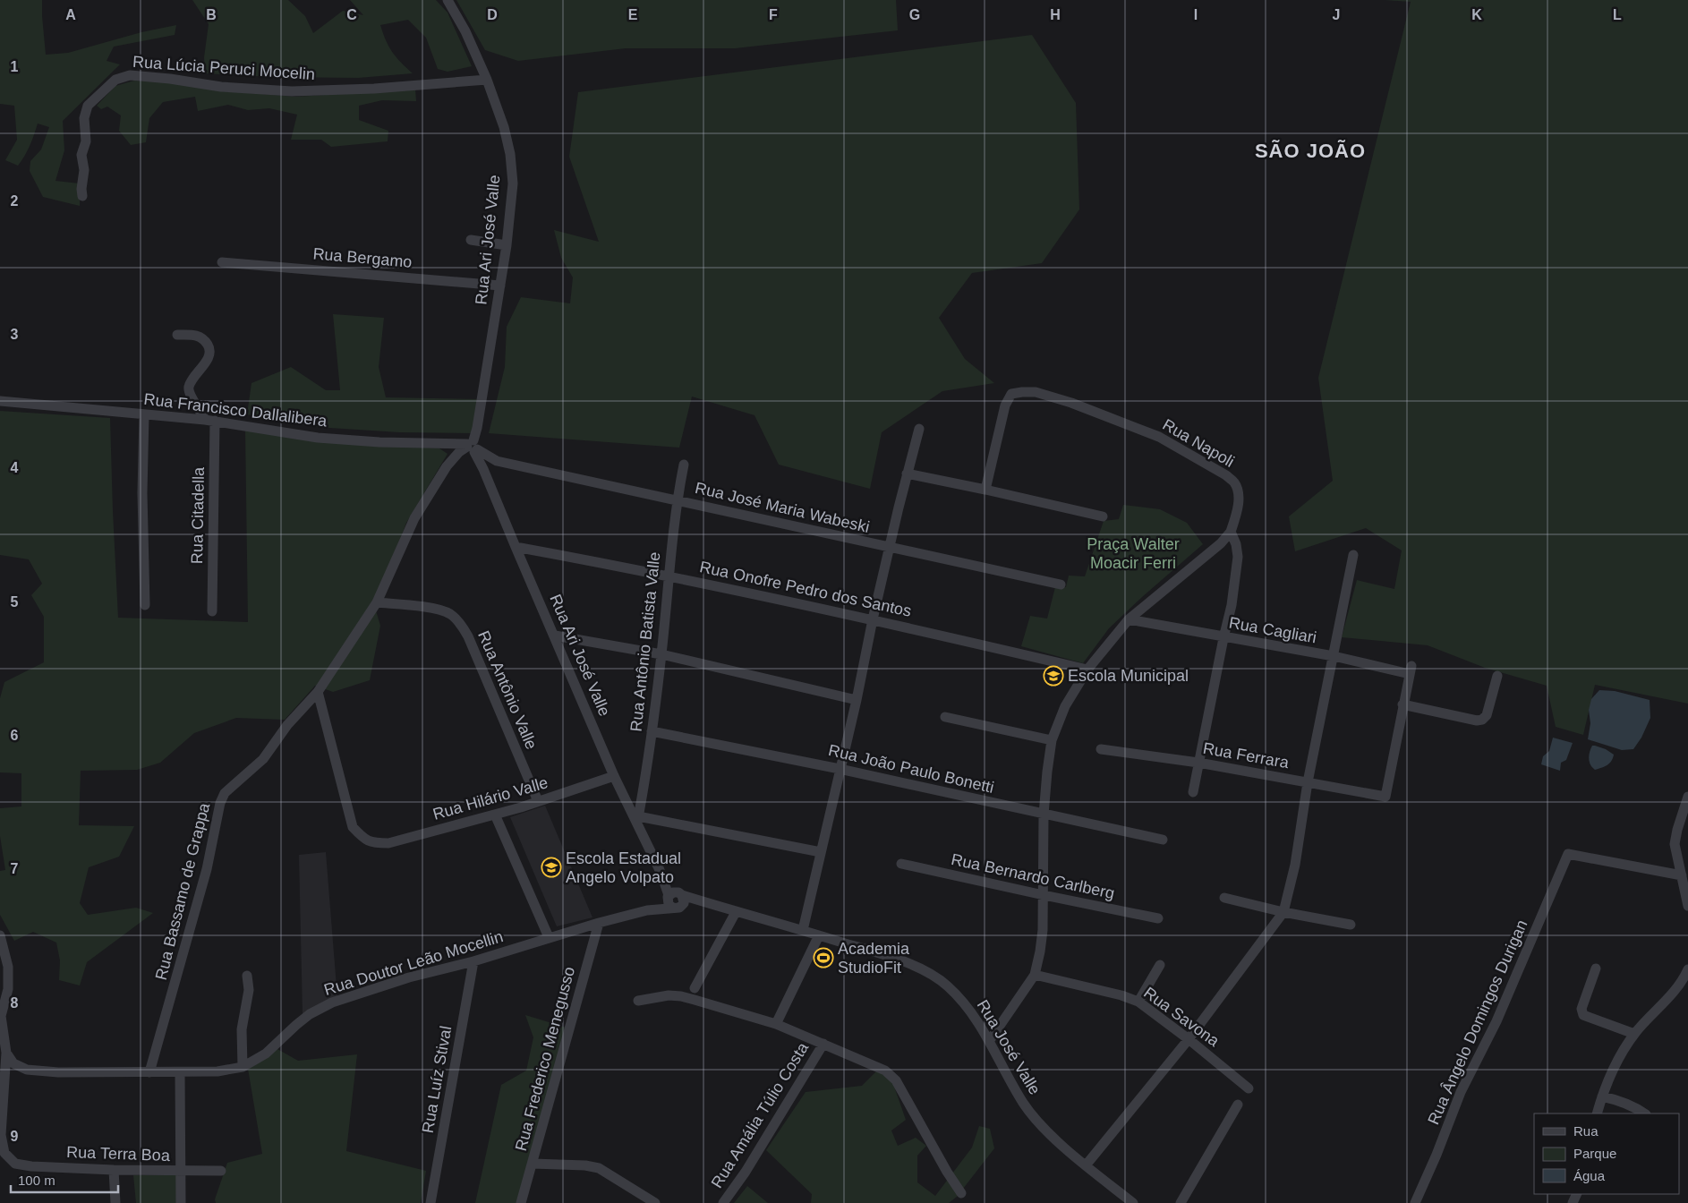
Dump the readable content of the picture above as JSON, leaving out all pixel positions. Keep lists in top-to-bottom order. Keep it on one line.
{"streets":{"street":["Rua Lúcia Peruci Mocelin","Rua Ari José Valle","Rua Bergamo","Rua Francisco Dallalibera","Rua Napoli","Rua José Maria Wabeski","Rua Citadella","Rua Onofre Pedro dos Santos","Rua Cagliari","Rua Antônio Batista Valle","Rua Antônio Valle","Rua Ferrara","Rua João Paulo Bonetti","Rua Hilário Valle","Rua Bernardo Carlberg","Rua Bassamo de Grappa","Rua Doutor Leão Mocellin","Rua Savona","Rua Ângelo Domingos Durigan","Rua José Valle","Rua Frederico Menegusso","Rua Luíz Stival","Rua Amália Túlio Costa","Rua Terra Boa"]},"crossings":[["Rua Lúcia Peruci Mocelin","Rua Ari José Valle"],["Rua Ari José Valle","Rua Bergamo"],["Rua Ari José Valle","Rua Francisco Dallalibera"],["Rua Ari José Valle","Rua José Maria Wabeski"],["Rua Ari José Valle","Rua Onofre Pedro dos Santos"],["Rua Ari José Valle","Rua Antônio Batista Valle"],["Rua Ari José Valle","Rua Hilário Valle"],["Rua Ari José Valle","Rua Bassamo de Grappa"],["Rua Ari José Valle","Rua Doutor Leão Mocellin"],["Rua Ari José Valle","Rua José Valle"],["Rua Francisco Dallalibera","Rua José Maria Wabeski"],["Rua Francisco Dallalibera","Rua Citadella"],["Rua Francisco Dallalibera","Rua Bassamo de Grappa"],["Rua José Maria Wabeski","Rua Antônio Batista Valle"],["Rua José Maria Wabeski","Rua Bassamo de Grappa"],["Rua Onofre Pedro dos Santos","Rua Antônio Batista Valle"],["Rua Cagliari","Rua Ferrara"],["Rua Antônio Batista Valle","Rua João Paulo Bonetti"],["Rua Antônio Valle","Rua Hilário Valle"],["Rua Antônio Valle","Rua Bassamo de Grappa"],["Rua Hilário Valle","Rua Bassamo de Grappa"],["Rua Bassamo de Grappa","Rua Doutor Leão Mocellin"],["Rua Doutor Leão Mocellin","Rua José Valle"],["Rua Doutor Leão Mocellin","Rua Frederico Menegusso"],["Rua Doutor Leão Mocellin","Rua Luíz Stival"]],"districts":["SÃO JOÃO"],"parks":["Praça Walter Moacir Ferri"],"places":{"school or university":["Escola Municipal","Escola Estadual Angelo Volpato"],"sports":["Academia StudioFit"]},"legend":["Rua","Parque","Água"],"scale_bar":"100 m","grid":{"columns":["A","B","C","D","E","F","G","H","I","J","K","L"],"rows":["1","2","3","4","5","6","7","8","9"]}}
